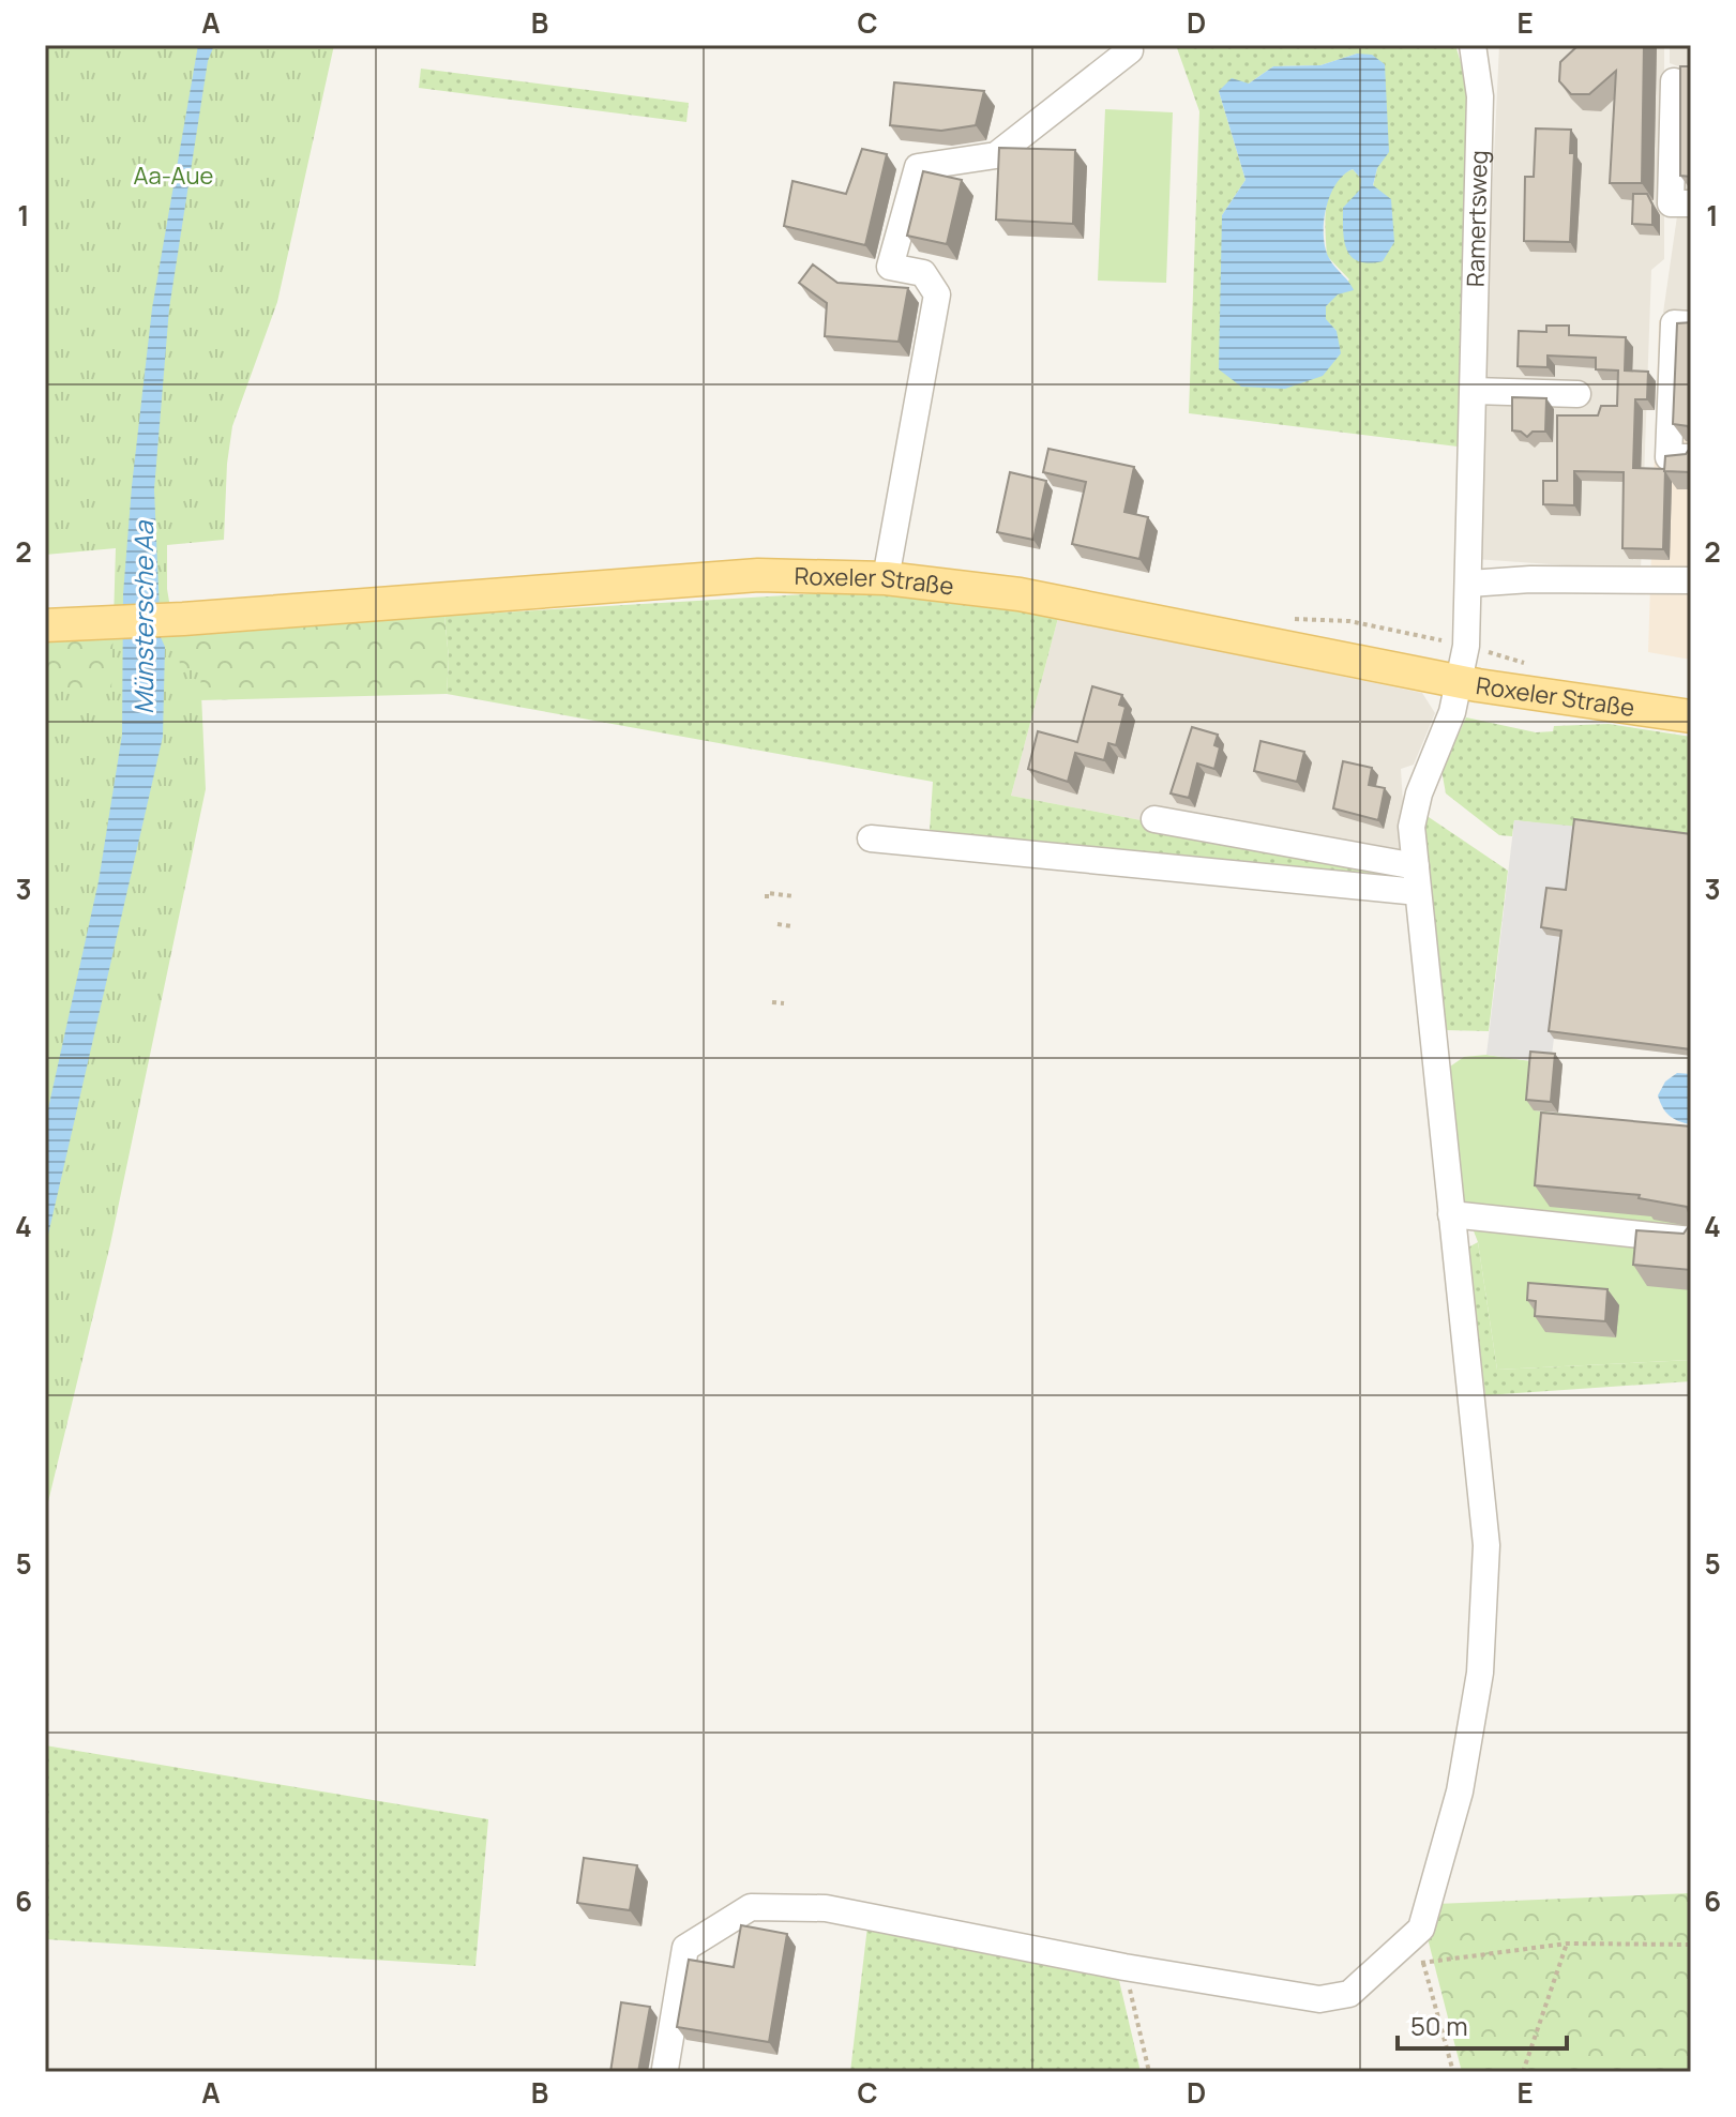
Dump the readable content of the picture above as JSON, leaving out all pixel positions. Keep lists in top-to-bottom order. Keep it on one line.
{"streets":{"main road":["Roxeler Straße"],"street":["Ramertsweg"]},"crossings":[["Ramertsweg","Roxeler Straße"]],"water":["Münstersche Aa"],"parks":["Aa-Aue"],"scale_bar":"50 m","grid":{"columns":["A","B","C","D","E"],"rows":["1","2","3","4","5","6"]}}
